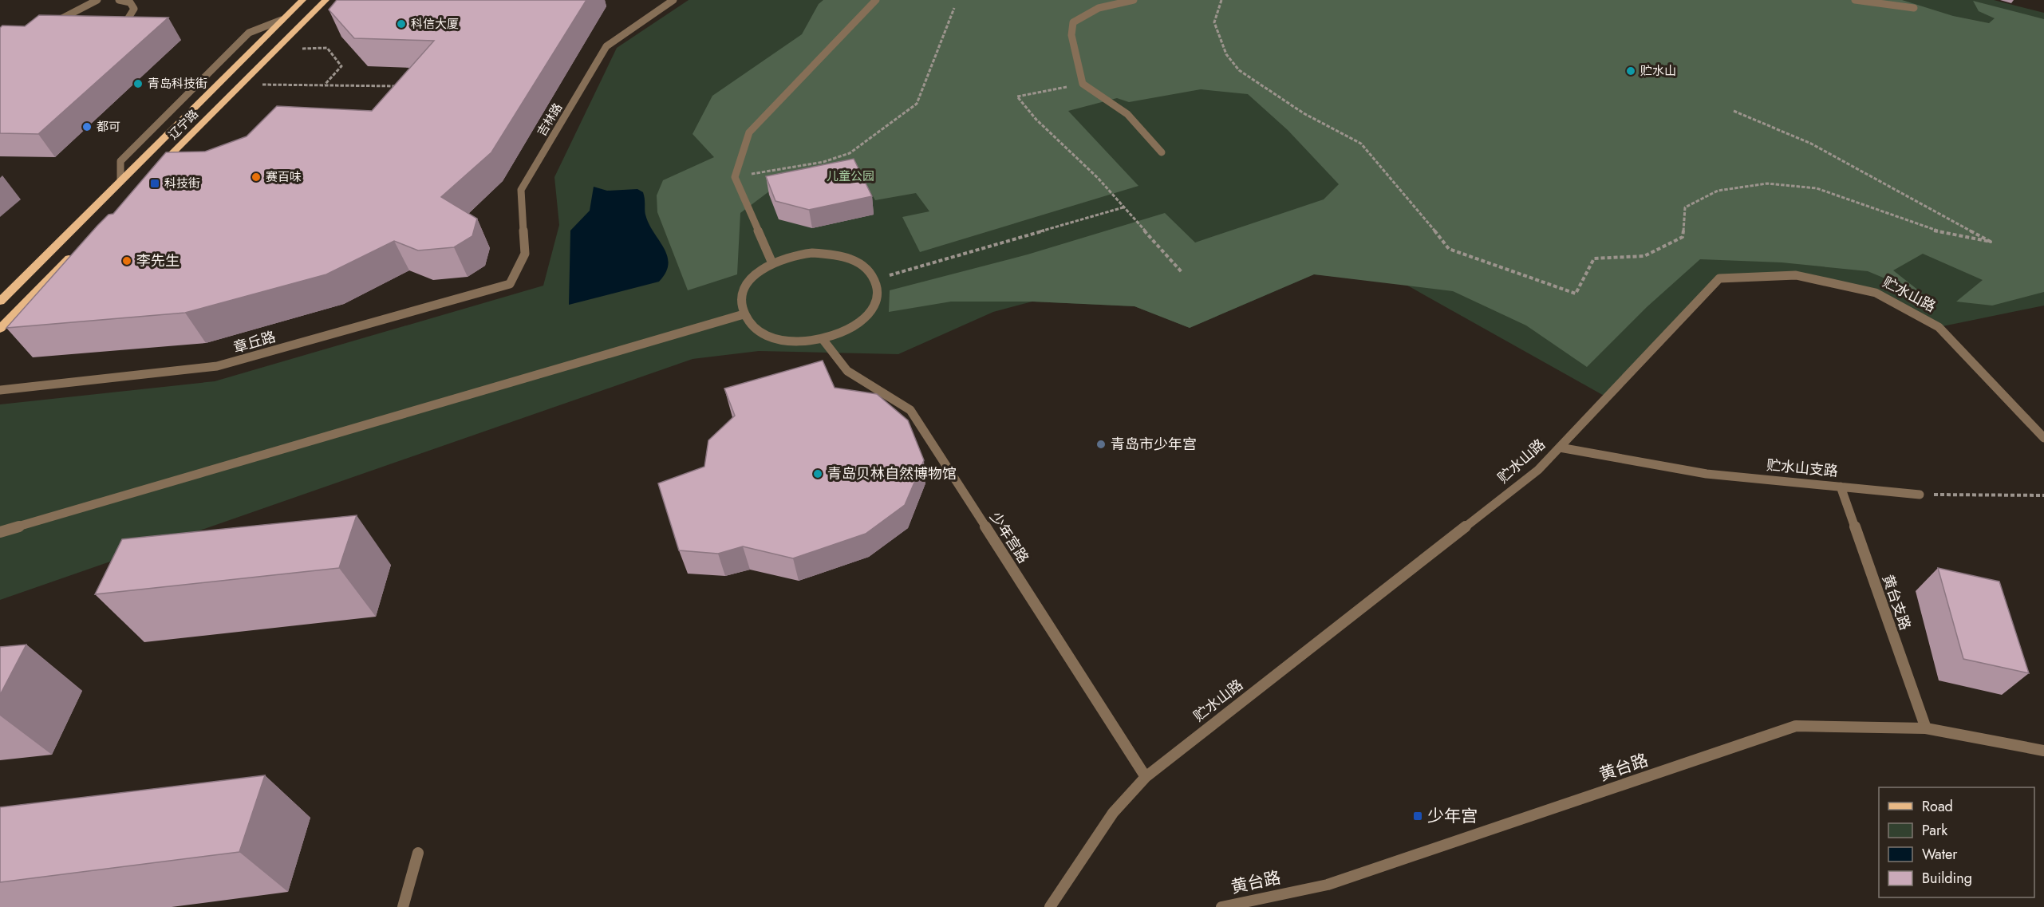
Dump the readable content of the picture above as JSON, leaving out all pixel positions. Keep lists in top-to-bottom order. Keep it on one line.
{"streets":{"main road":["辽宁路"],"street":["吉林路","贮水山路","章丘路","贮水山支路","少年宫路","黄台支路","黄台路"]},"crossings":[["吉林路","章丘路"],["贮水山路","贮水山支路"],["贮水山路","少年宫路"],["贮水山支路","黄台支路"],["黄台支路","黄台路"]],"parks":["儿童公园"],"places":{"other":["科信大厦","贮水山","青岛科技街","都可","赛百味","李先生","青岛市少年宫","青岛贝林自然博物馆"],"transit":["科技街","少年宫"]},"legend":["Road","Park","Water","Building"]}
